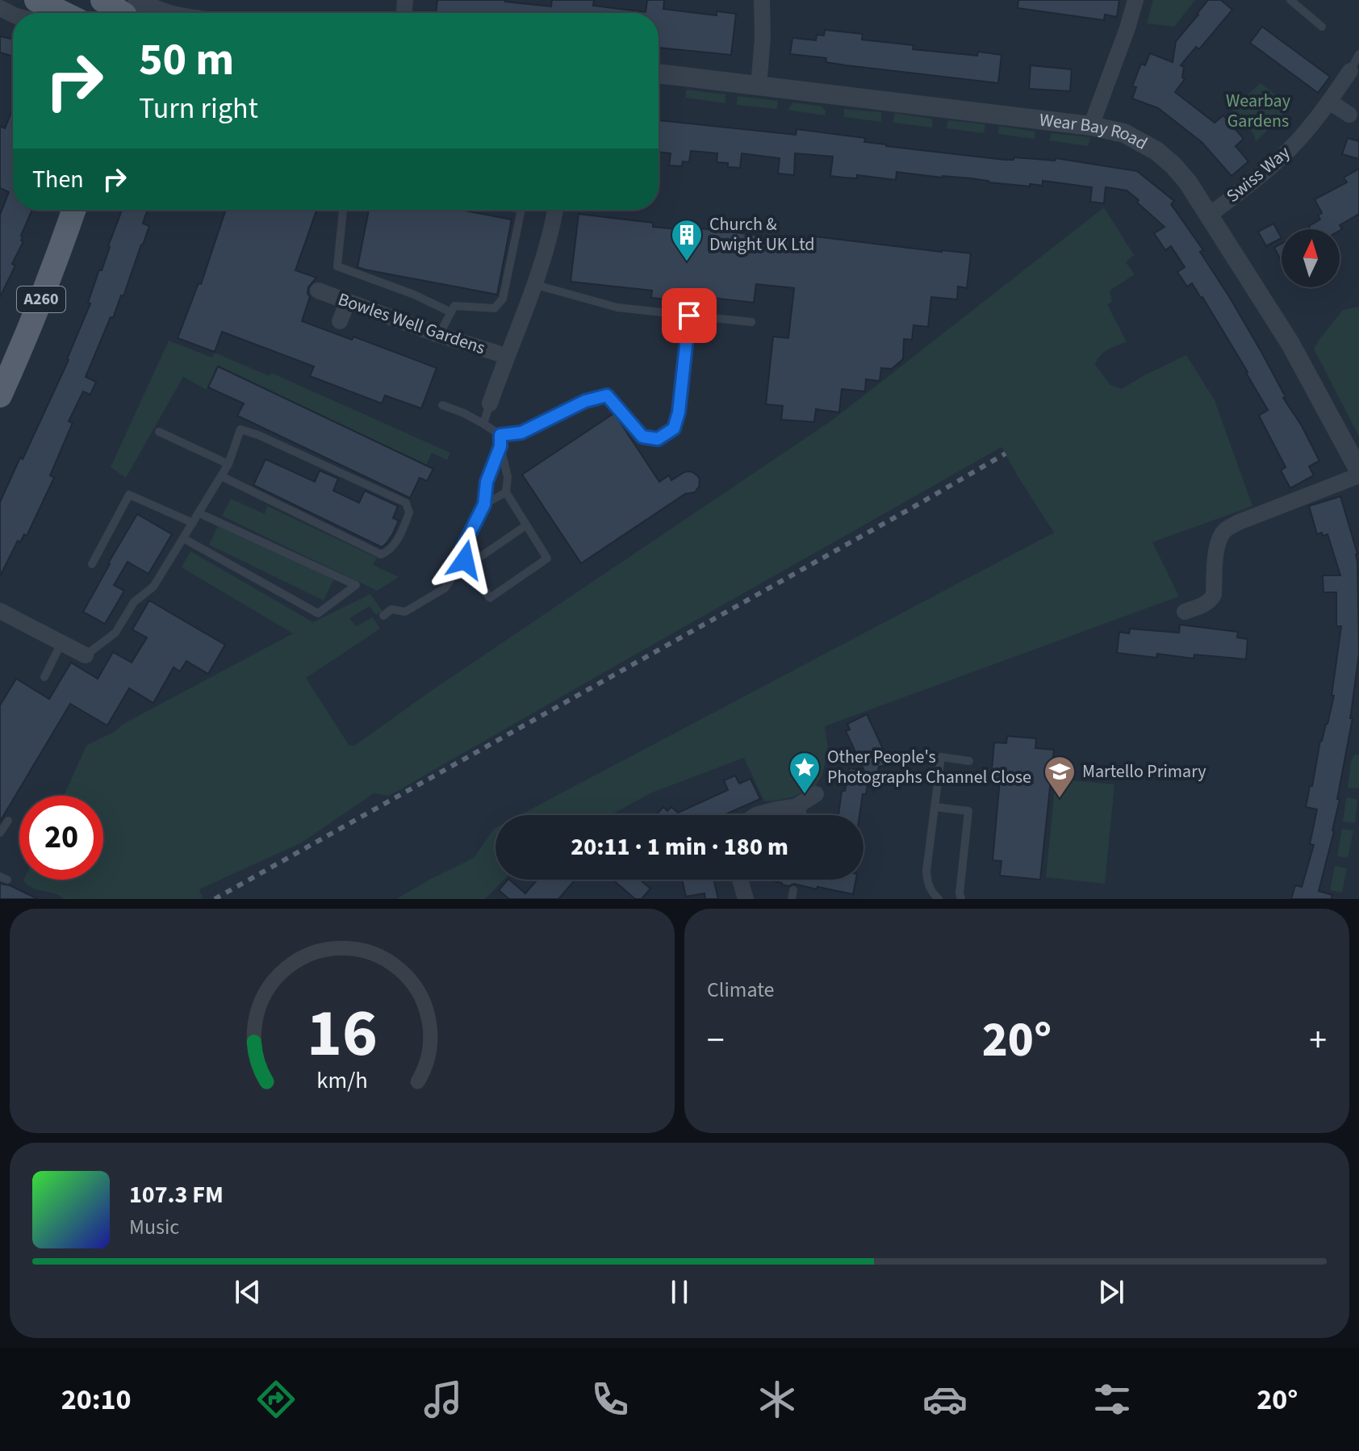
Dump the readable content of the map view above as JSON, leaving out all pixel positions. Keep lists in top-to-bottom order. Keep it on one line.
{"streets":{"main road":["A260"],"street":["Wear Bay Road","Swiss Way","Bowles Well Gardens"]},"crossings":[["Wear Bay Road","Swiss Way"]],"parks":["Wearbay Gardens"],"places":{"building":["Church & Dwight UK Ltd"],"place":["Other People's Photographs Channel Close"],"school or university":["Martello Primary"]},"north":"top","page":{"turn":["50 m","Turn right"],"then":"Then","limit":"20","trip":"20:11 · 1 min · 180 m","tile":"Climate","heat":["−","20°","+"],"song":["107.3 FM","Music"],"tabs":["20:10","20°"],"gauge":["16","km/h"]}}
